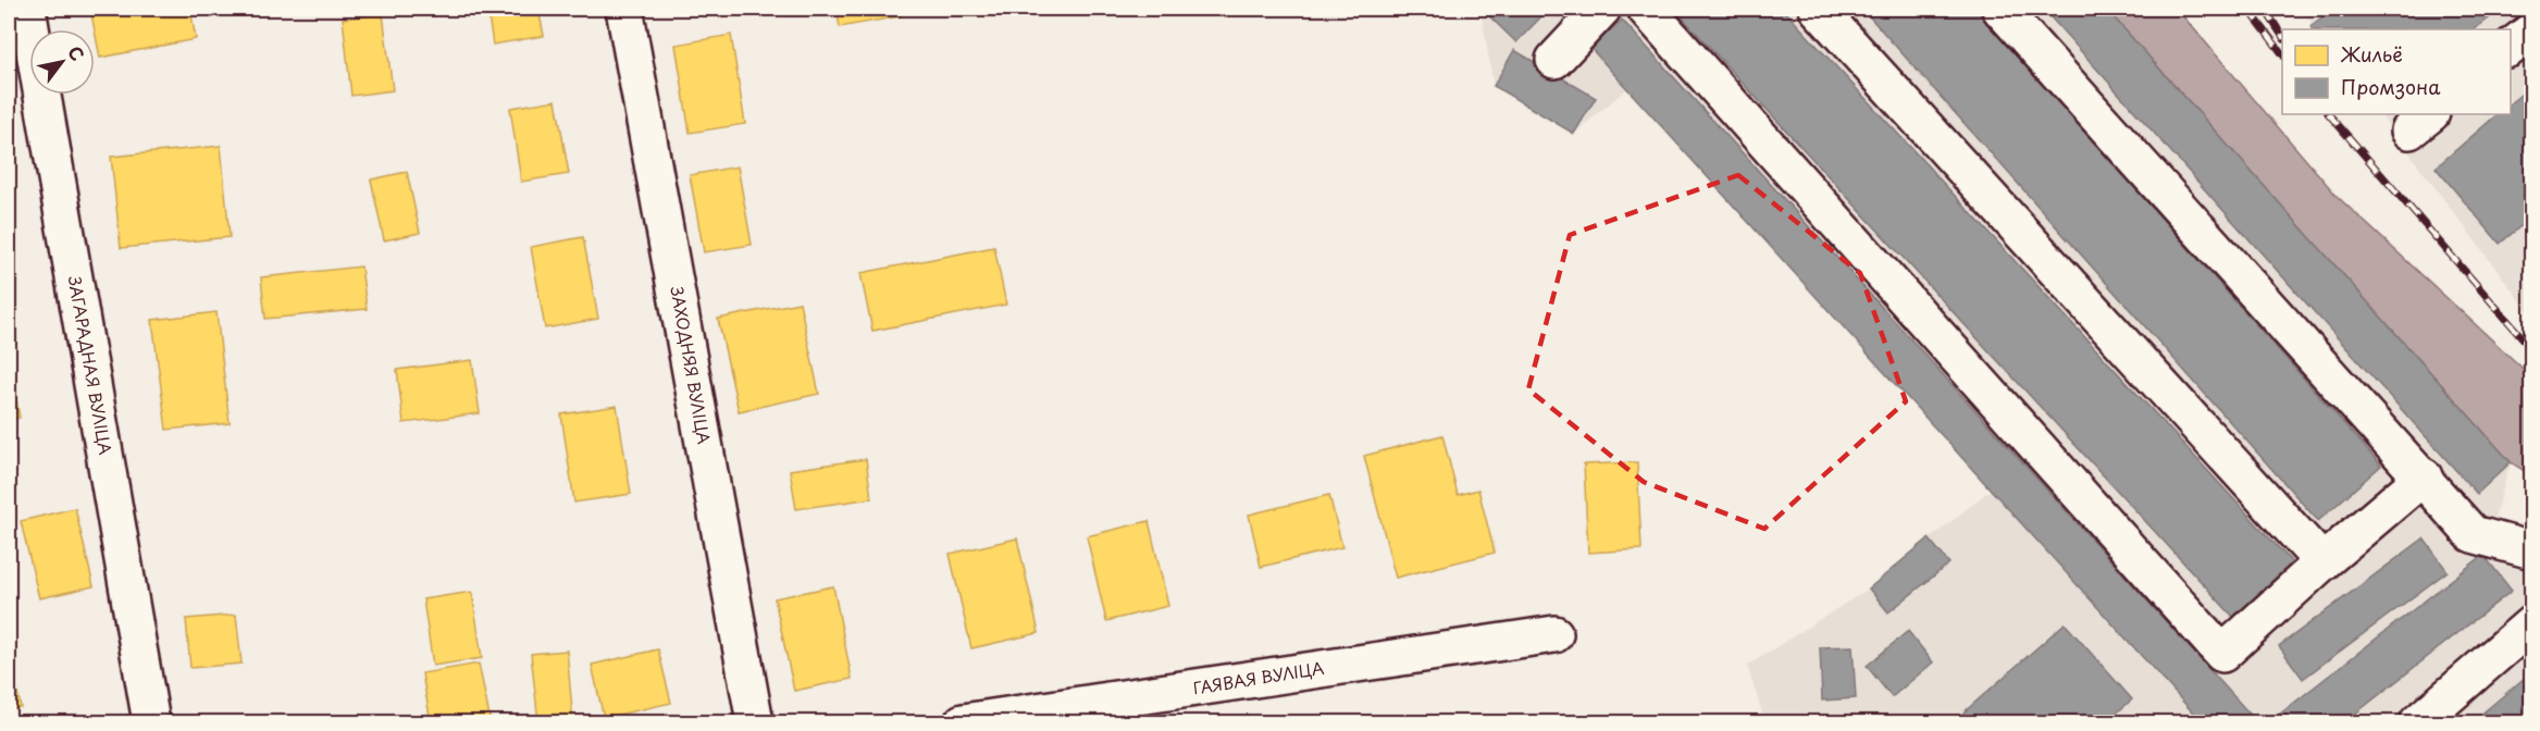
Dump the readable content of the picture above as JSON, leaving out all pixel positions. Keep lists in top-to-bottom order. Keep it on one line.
{"streets":{"street":["ЗАГАРАДНАЯ ВУЛІЦА","ЗАХОДНЯЯ ВУЛІЦА","ГАЯВАЯ ВУЛІЦА"]},"legend":["Жильё","Промзона"],"north":"top right"}
